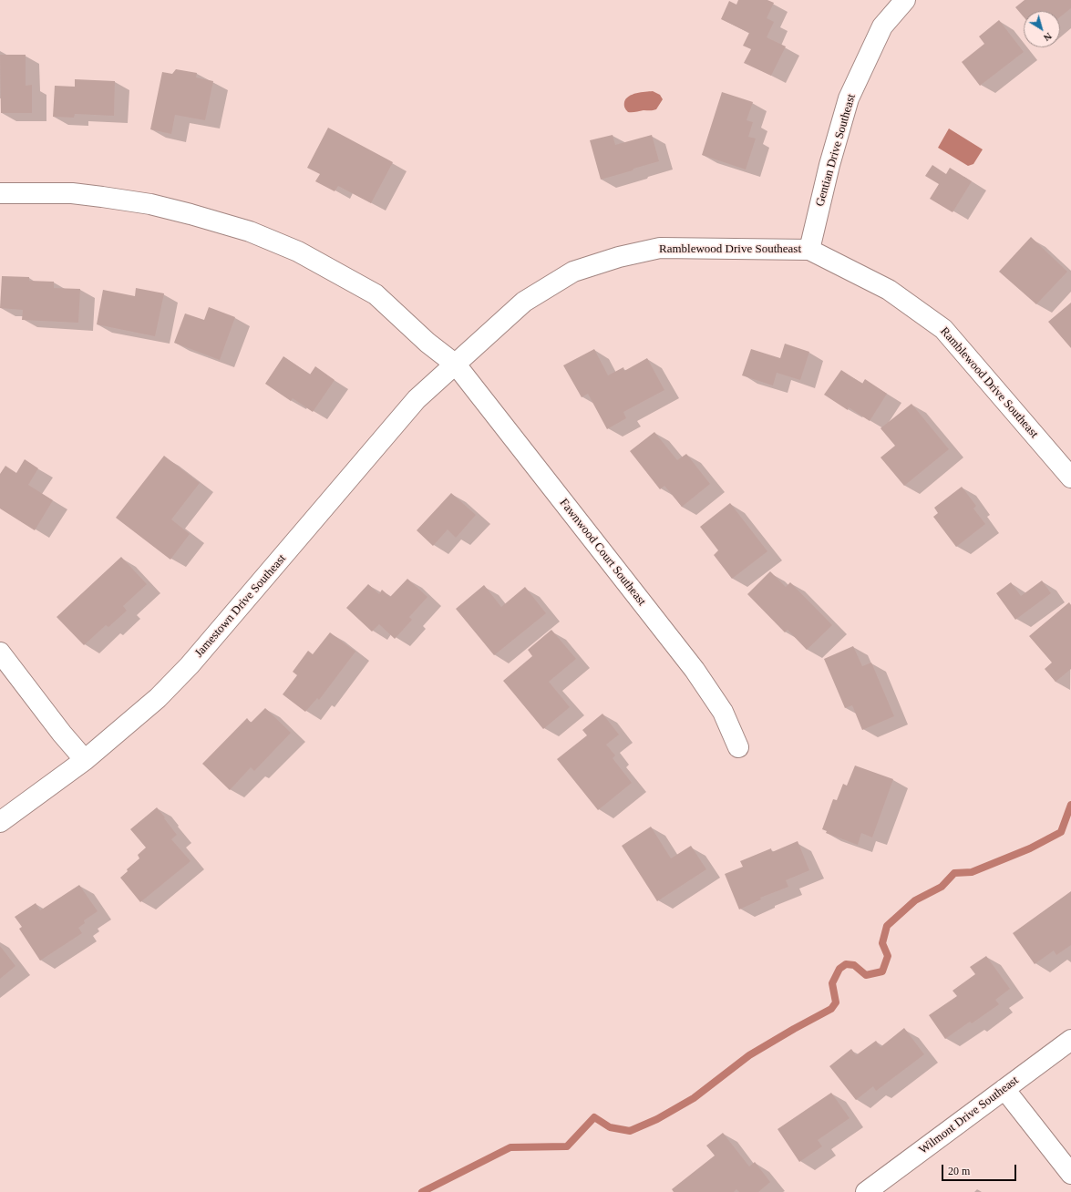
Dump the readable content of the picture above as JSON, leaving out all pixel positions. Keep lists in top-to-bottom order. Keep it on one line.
{"streets":{"street":["Gentian Drive Southeast","Ramblewood Drive Southeast","Fawnwood Court Southeast","Jamestown Drive Southeast","Wilmont Drive Southeast"]},"crossings":[["Gentian Drive Southeast","Ramblewood Drive Southeast"],["Ramblewood Drive Southeast","Fawnwood Court Southeast"],["Ramblewood Drive Southeast","Jamestown Drive Southeast"],["Fawnwood Court Southeast","Jamestown Drive Southeast"]],"scale_bar":"20 m","north":"bottom right"}
